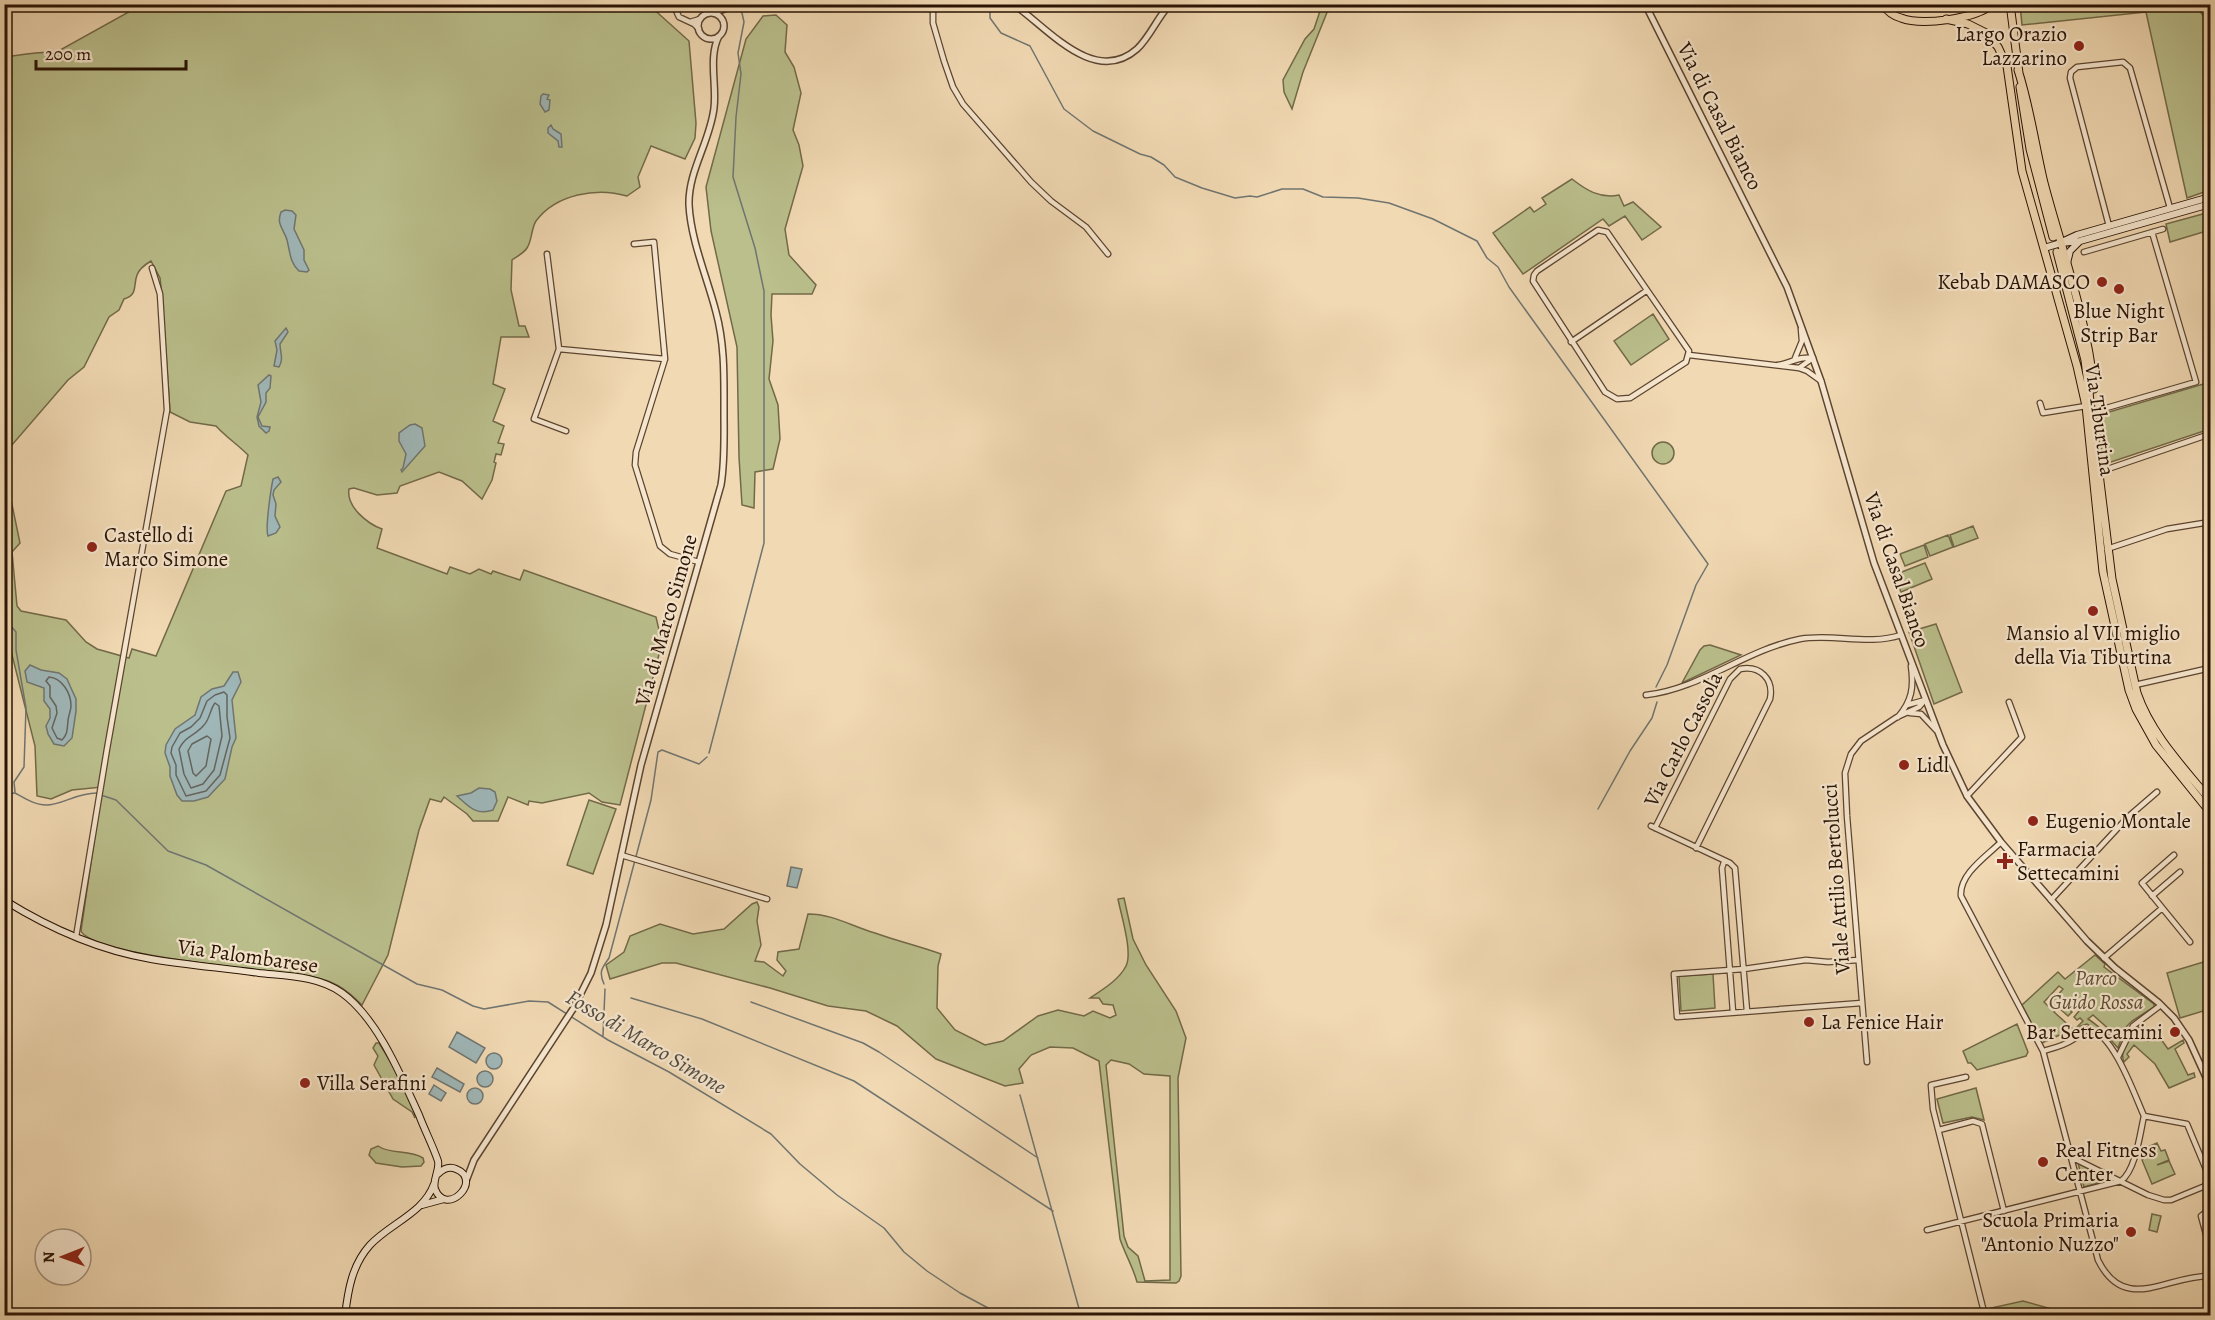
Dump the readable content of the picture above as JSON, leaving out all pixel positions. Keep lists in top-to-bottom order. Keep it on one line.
{"streets":{"main road":["Via Tiburtina","Via Palombarese"],"street":["Via di Casal Bianco","Via di Marco Simone","Via Carlo Cassola","Viale Attilio Bertolucci"]},"crossings":[["Via di Casal Bianco","Viale Attilio Bertolucci"],["Via di Marco Simone","Via Palombarese"]],"water":["Fosso di Marco Simone"],"parks":["Parco Guido Rossa"],"places":{"other":["Largo Orazio Lazzarino","Kebab DAMASCO","Blue Night Strip Bar","Castello di Marco Simone","Mansio al VII miglio della Via Tiburtina","Lidl","Eugenio Montale","La Fenice Hair","Bar Settecamini","Villa Serafini","Real Fitness Center","Scuola Primaria \"Antonio Nuzzo\""],"health":["Farmacia Settecamini"]},"scale_bar":"200 m","north":"left"}
